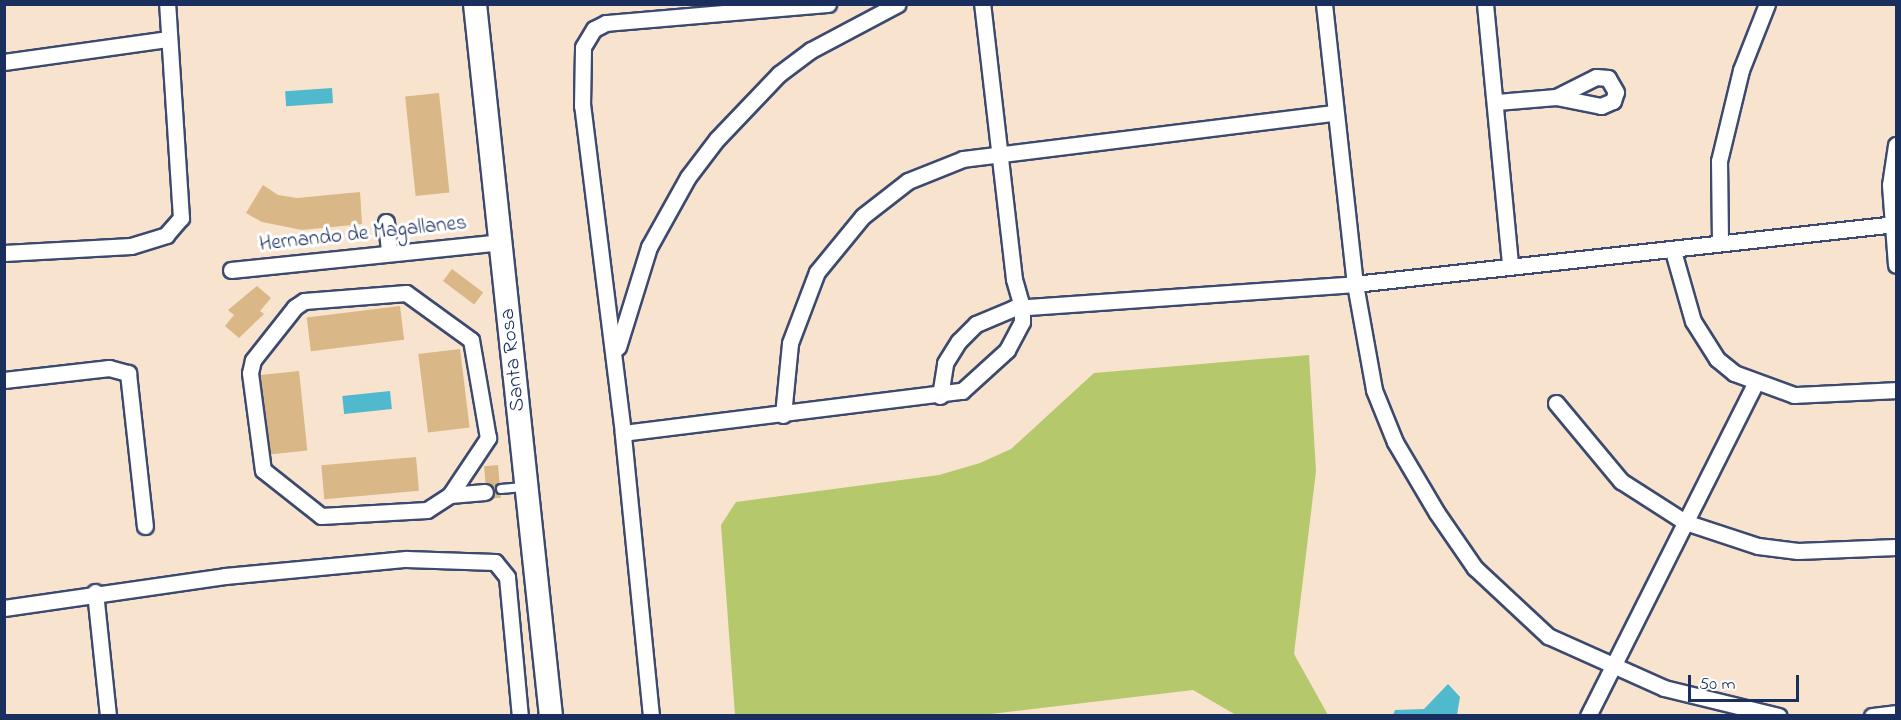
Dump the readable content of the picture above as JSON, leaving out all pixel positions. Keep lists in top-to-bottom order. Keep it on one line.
{"streets":{"street":["Hernando de Magallanes","Santa Rosa"]},"crossings":[["Hernando de Magallanes","Santa Rosa"]],"scale_bar":"50 m"}
